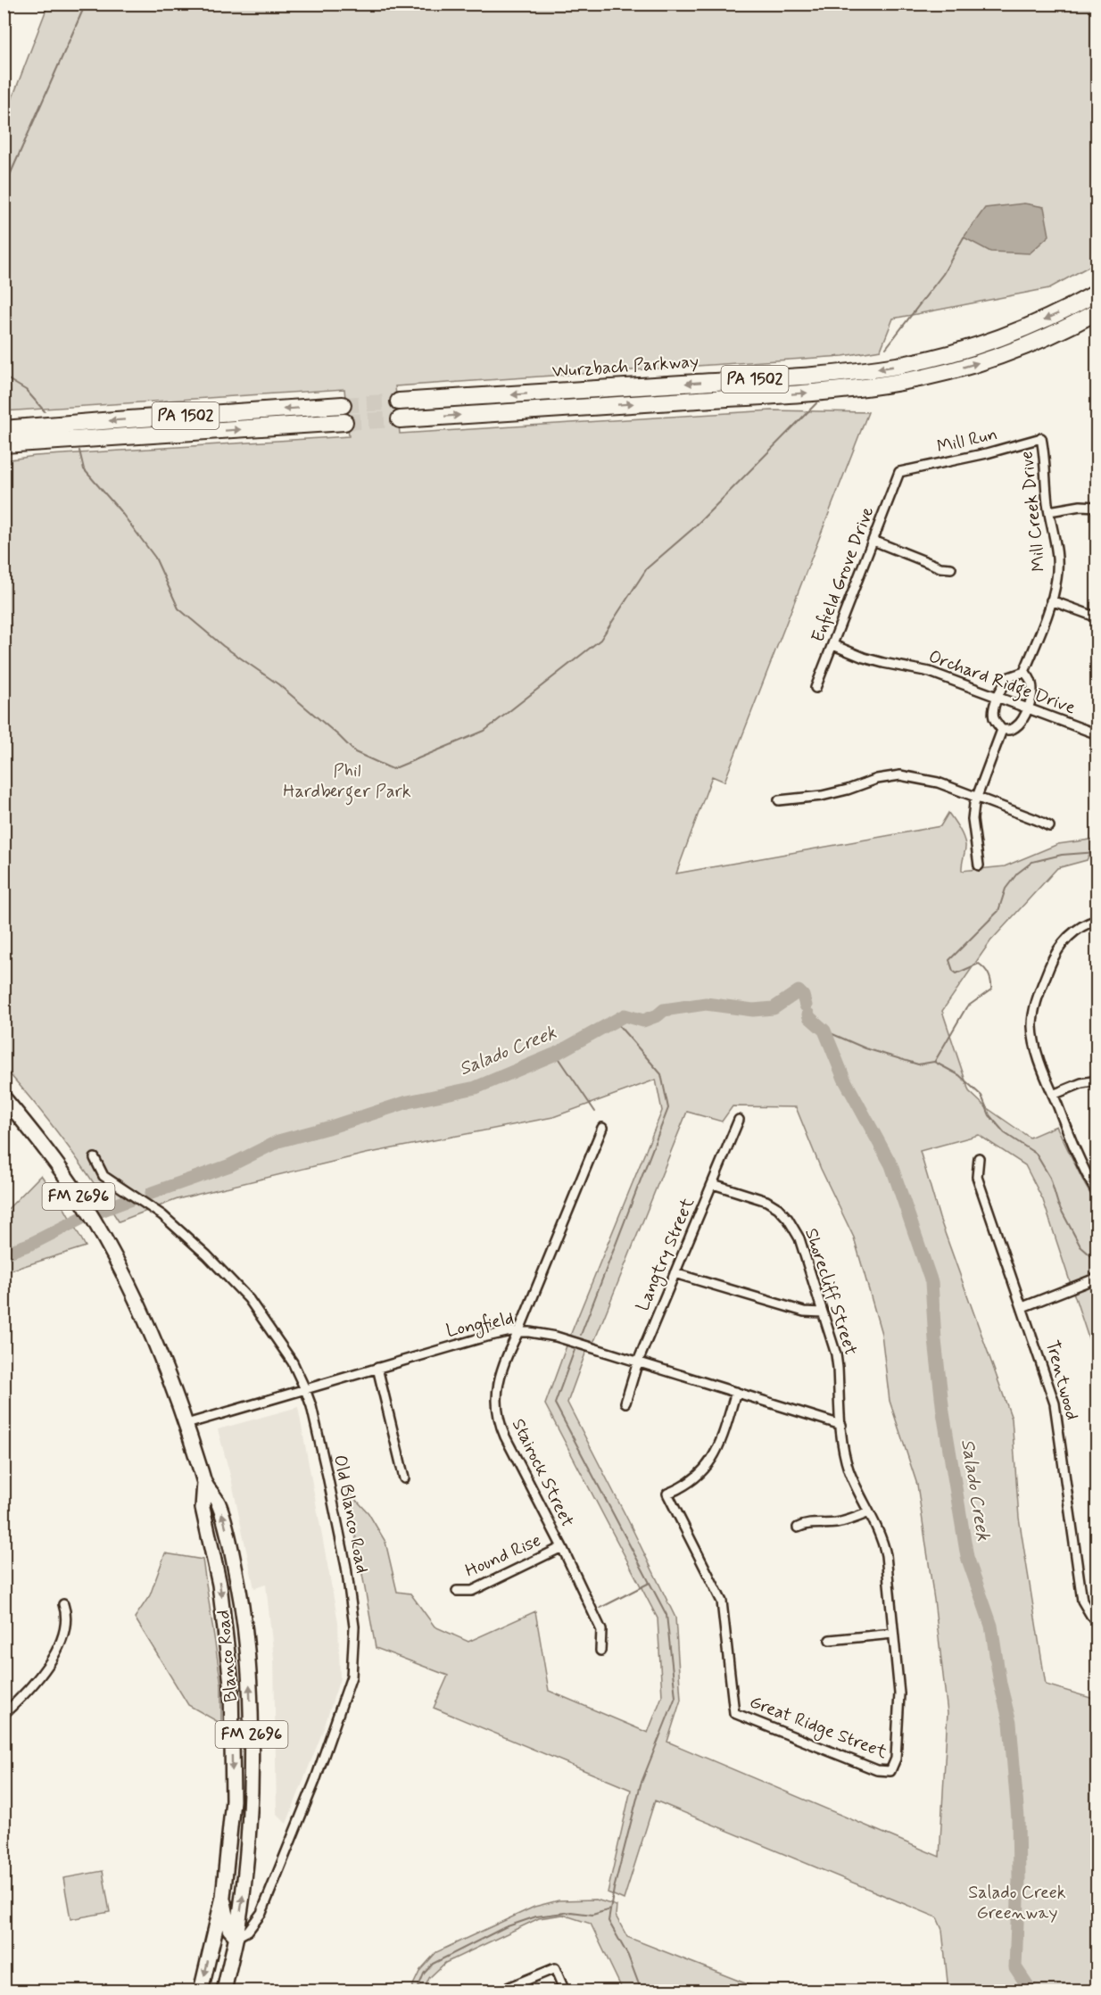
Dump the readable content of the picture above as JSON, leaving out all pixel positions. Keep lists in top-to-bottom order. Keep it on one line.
{"streets":{"highway":["Wurzbach Parkway","PA 1502"],"main road":["FM 2696","Blanco Road"],"street":["Mill Run","Mill Creek Drive","Enfield Grove Drive","Orchard Ridge Drive","Langtry Street","Shorecliff Street","Longfield","Trentwood","Stairock Street","Old Blanco Road","Hound Rise","Great Ridge Street"]},"crossings":[["Mill Run","Mill Creek Drive"],["Mill Run","Enfield Grove Drive"],["Enfield Grove Drive","Orchard Ridge Drive"],["Langtry Street","Shorecliff Street"],["Langtry Street","Longfield"],["Shorecliff Street","Longfield"],["Shorecliff Street","Great Ridge Street"],["Longfield","Stairock Street"],["Longfield","Old Blanco Road"],["Longfield","Blanco Road"],["Longfield","Great Ridge Street"],["Stairock Street","Hound Rise"],["Old Blanco Road","Blanco Road"]],"water":["Salado Creek"],"parks":["Phil Hardberger Park","Salado Creek Greenway"]}
